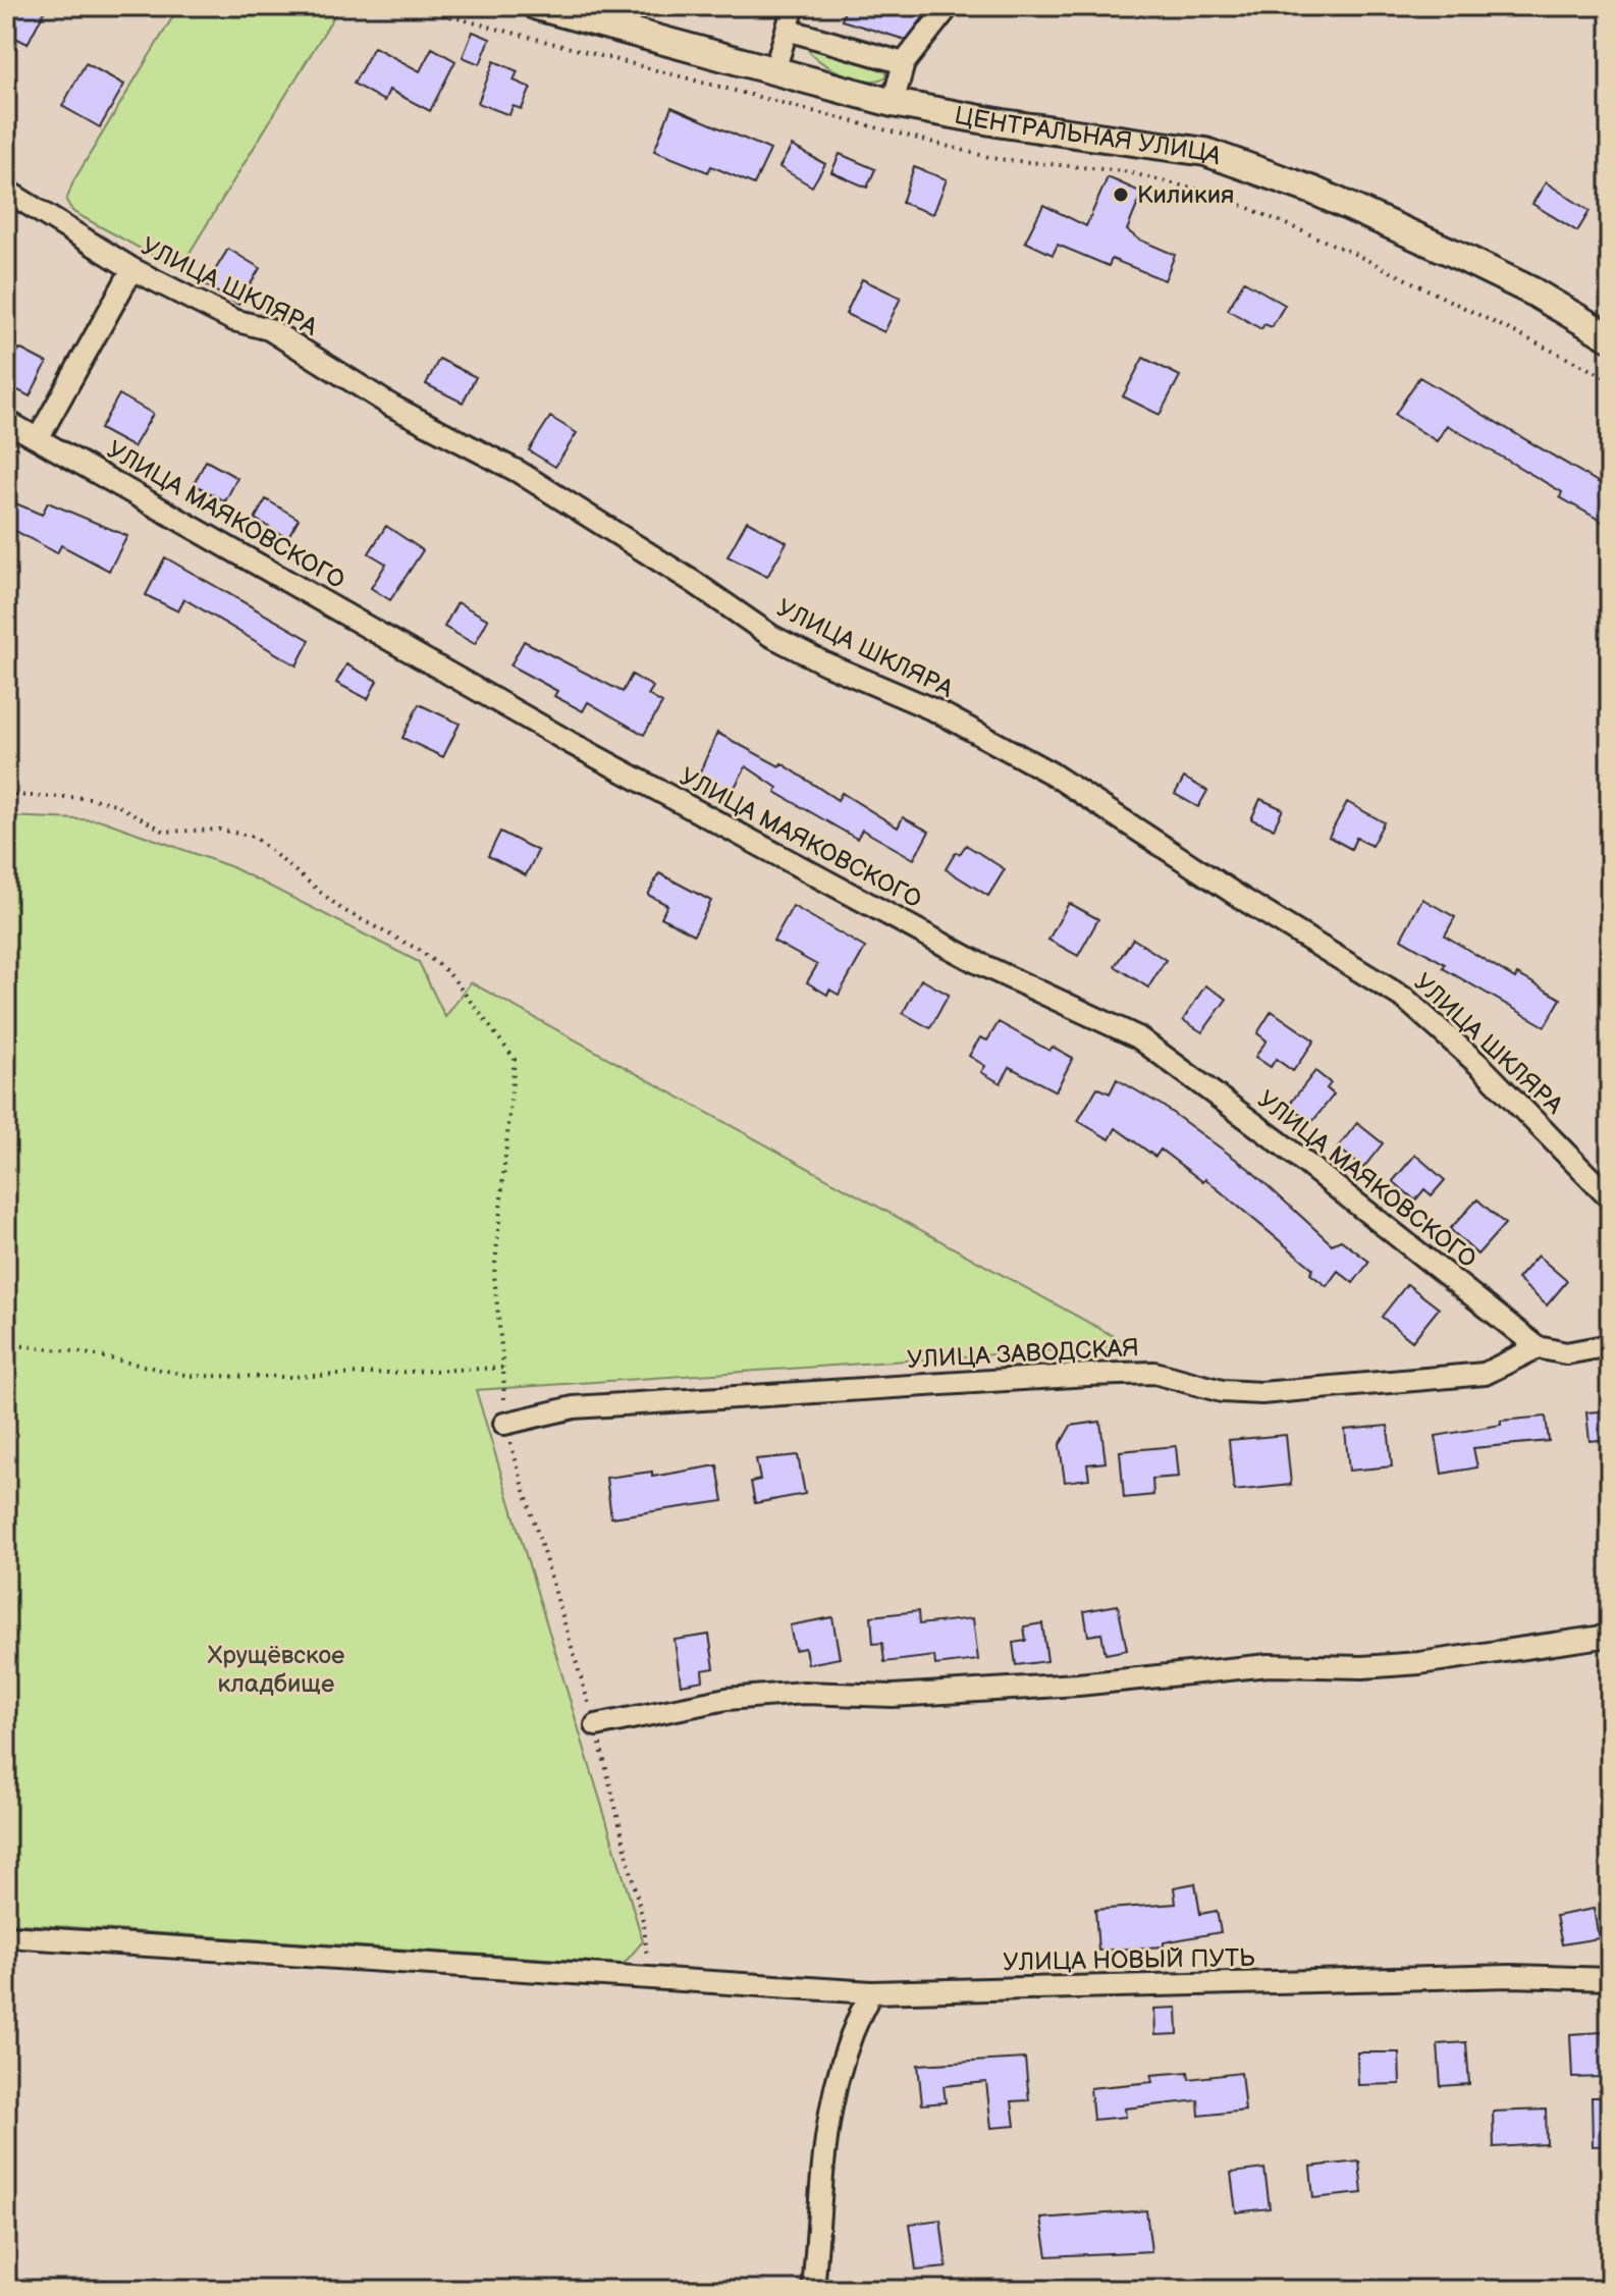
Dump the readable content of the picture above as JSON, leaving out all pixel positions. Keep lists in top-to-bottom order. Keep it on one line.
{"streets":{"main road":["ЦЕНТРАЛЬНАЯ УЛИЦА"],"street":["УЛИЦА ШКЛЯРА","УЛИЦА МАЯКОВСКОГО","УЛИЦА ЗАВОДСКАЯ","УЛИЦА НОВЫЙ ПУТЬ"]},"crossings":[["УЛИЦА МАЯКОВСКОГО","УЛИЦА ЗАВОДСКАЯ"]],"parks":["Хрущёвское кладбище"],"places":["Киликия"]}
